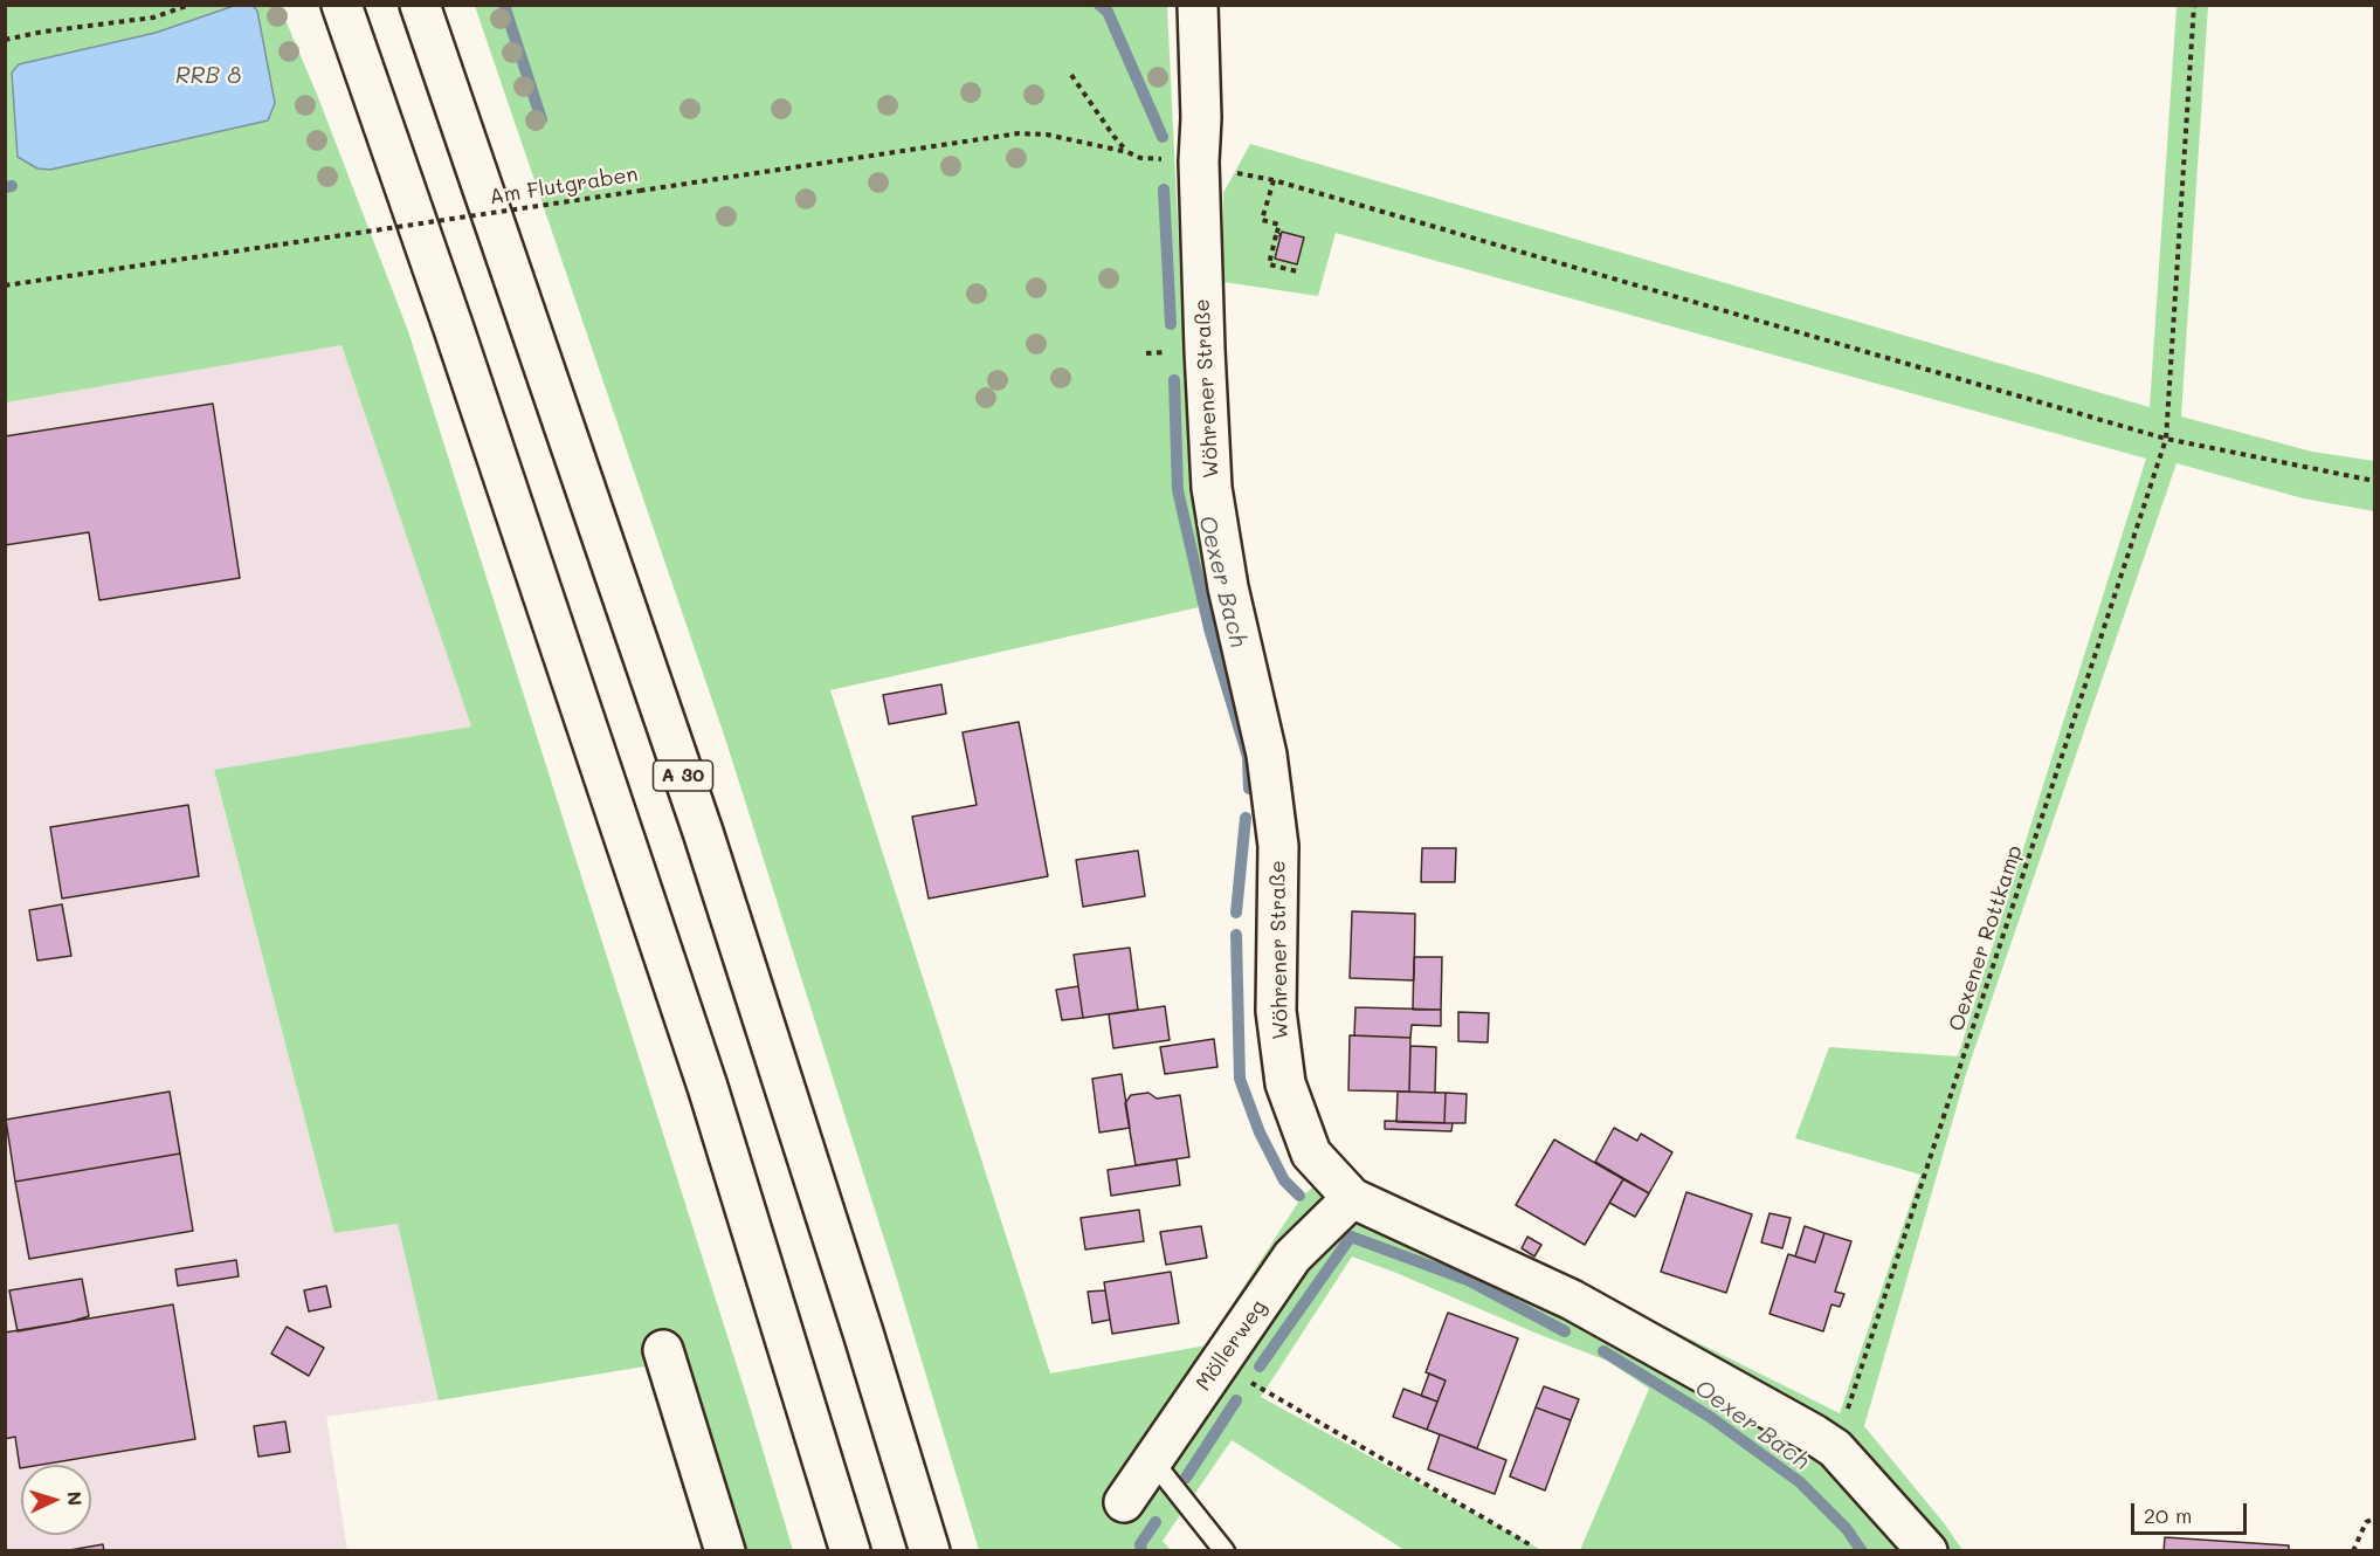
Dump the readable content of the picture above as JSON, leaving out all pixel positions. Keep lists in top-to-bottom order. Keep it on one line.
{"streets":{"main road":["Wöhrener Straße","A 30","Möllerweg"],"path":["Am Flutgraben","Oexener Rottkamp"]},"crossings":[["Wöhrener Straße","Oexener Rottkamp"],["Wöhrener Straße","Möllerweg"]],"water":["RRB 8","Oexer Bach"],"scale_bar":"20 m","north":"right"}
